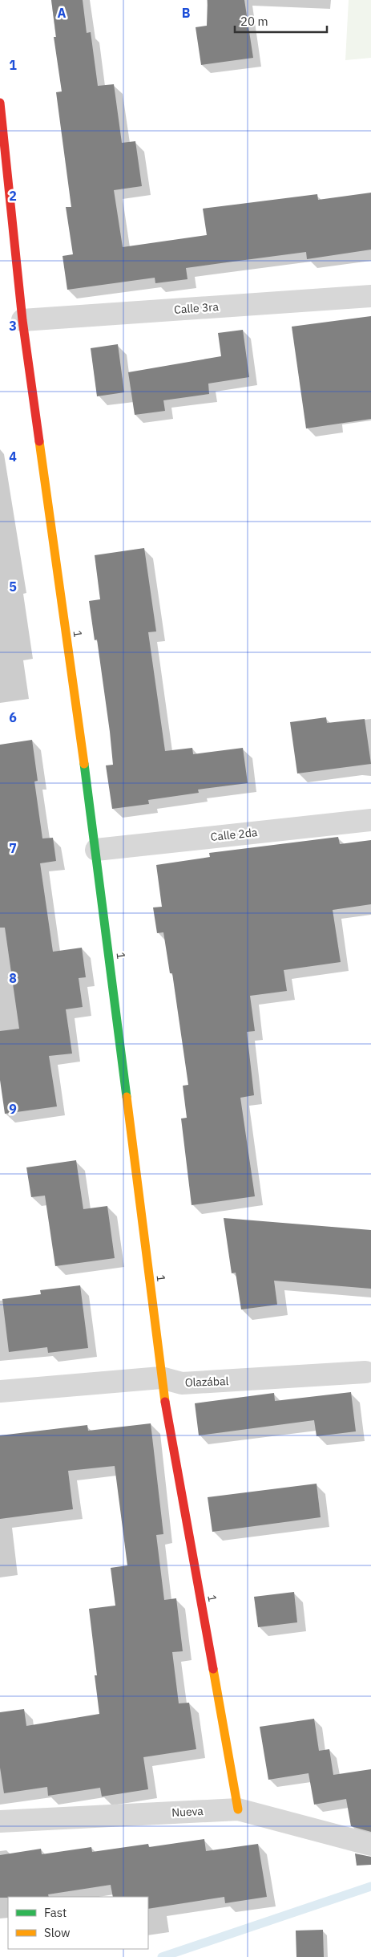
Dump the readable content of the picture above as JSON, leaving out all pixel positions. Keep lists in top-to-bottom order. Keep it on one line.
{"streets":{"street":["Calle 3ra","1","Calle 2da","Olazábal","Nueva"]},"crossings":[["Calle 3ra","1"],["1","Calle 2da"],["1","Olazábal"],["1","Nueva"]],"legend":["Fast","Slow"],"scale_bar":"20 m","grid":{"columns":["A","B"],"rows":["1","2","3","4","5","6","7","8","9"]}}
